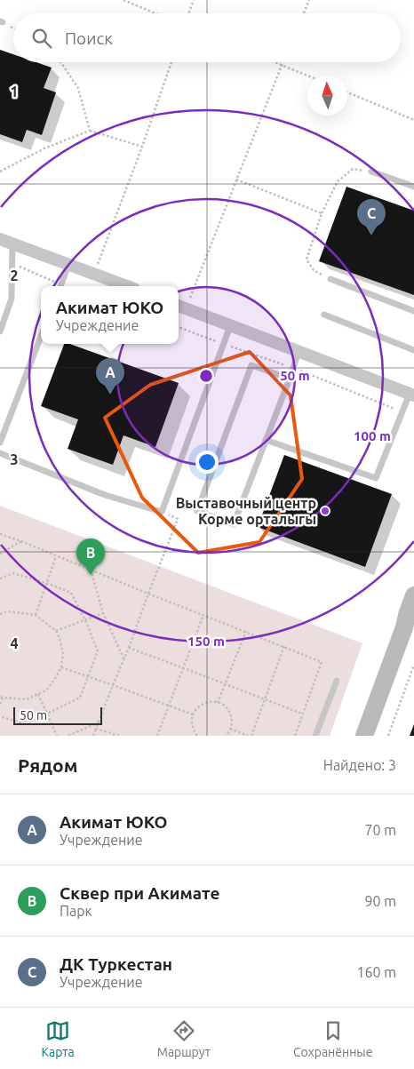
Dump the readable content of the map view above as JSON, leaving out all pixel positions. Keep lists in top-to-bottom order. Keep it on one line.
{"places":["Выставочный центр Корме орталыгы"],"scale_bar":"50 m","north":"top","page":{"search":"Поиск","pins":["C","A","B"],"popup":["Акимат ЮКО","Учреждение"],"scale":"50 m","heading":["Рядом","Найдено: 3"],"list":[{"mark":"A","name":"Акимат ЮКО","note":"Учреждение","value":"70 m"},{"mark":"B","name":"Сквер при Акимате","note":"Парк","value":"90 m"},{"mark":"C","name":"ДК Туркестан","note":"Учреждение","value":"160 m"}],"nav":["Карта","Маршрут","Сохранённые"]},"grid":{"rows":["1","2","3","4"]},"rings":["50 m","100 m","150 m"]}
